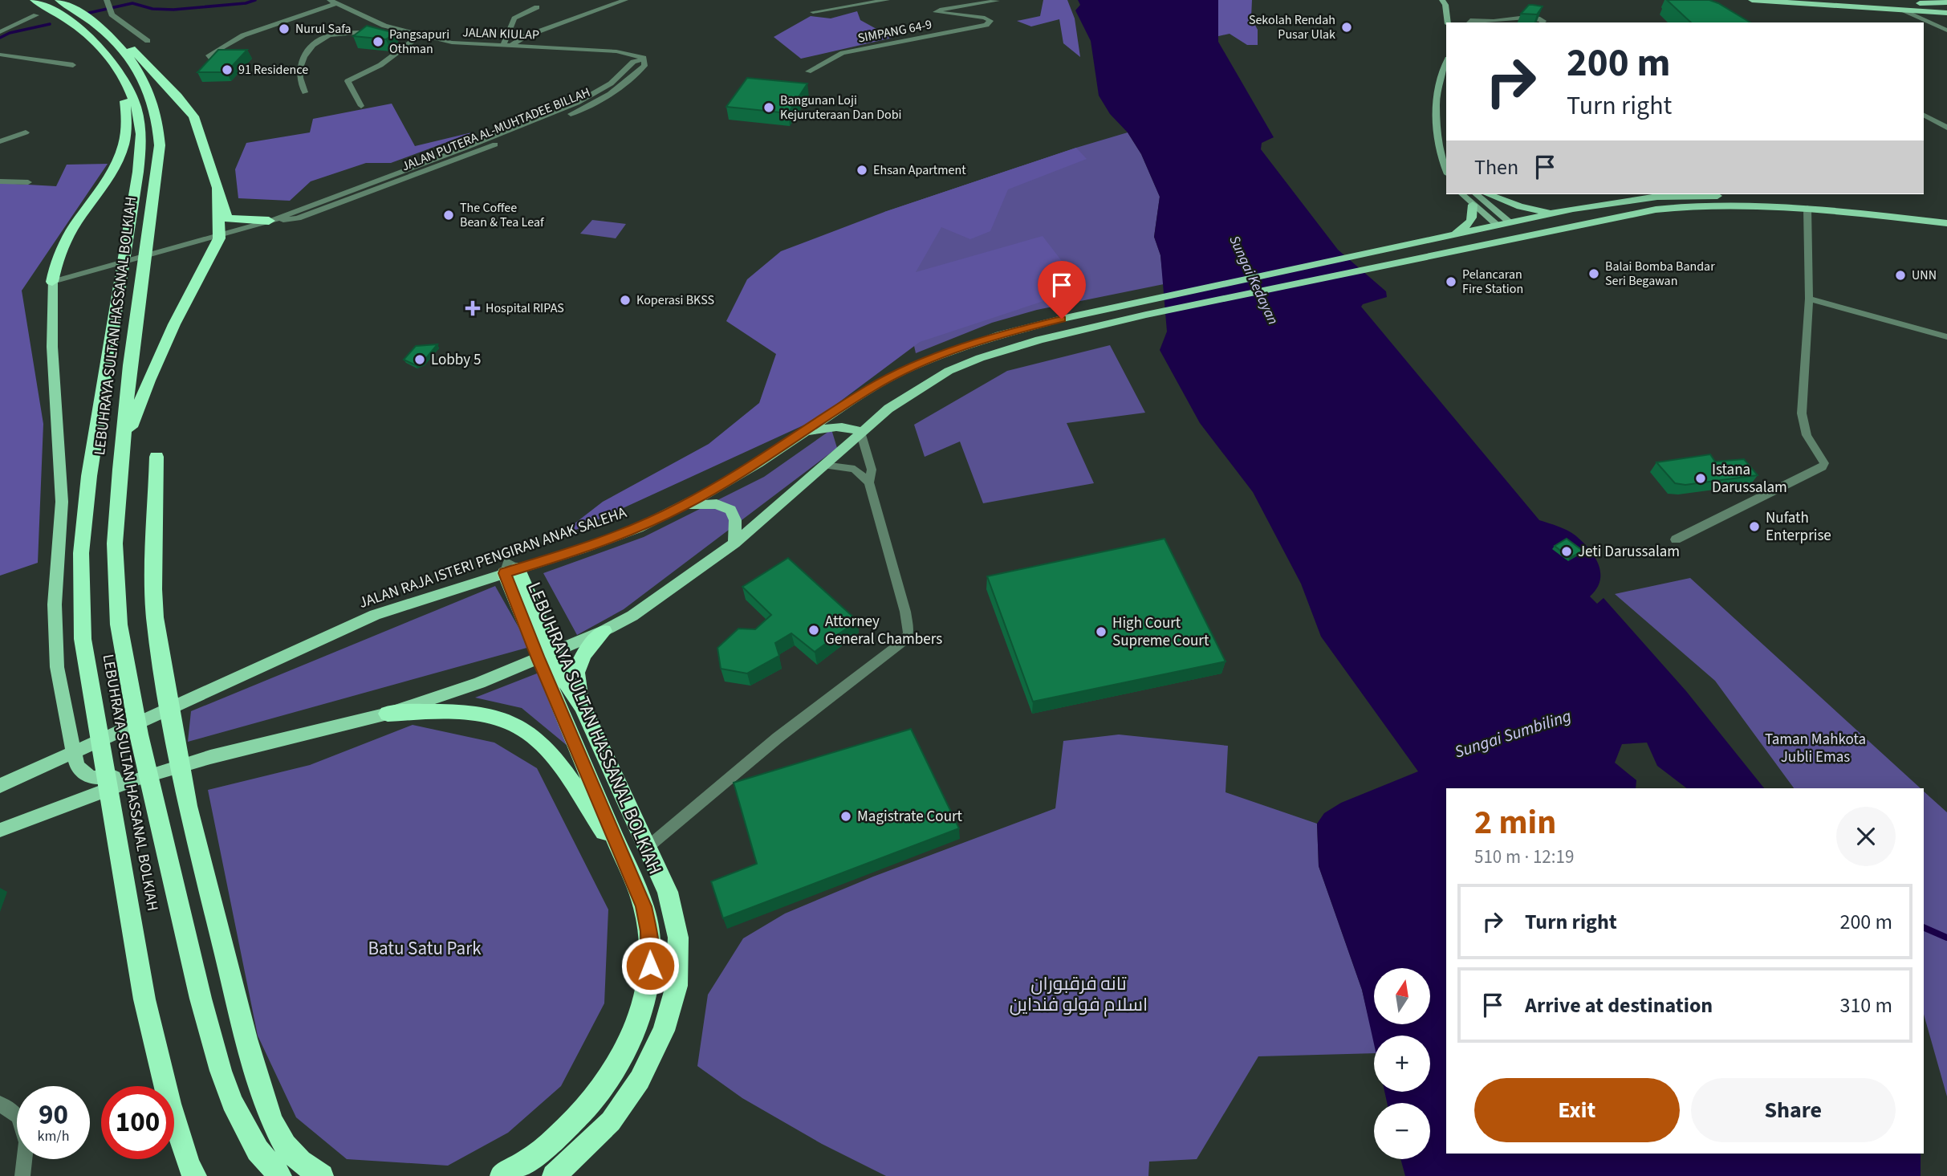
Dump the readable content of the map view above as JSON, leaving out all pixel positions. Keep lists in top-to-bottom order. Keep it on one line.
{"streets":{"highway":["LEBUHRAYA SULTAN HASSANAL BOLKIAH"],"main road":["JALAN RAJA ISTERI PENGIRAN ANAK SALEHA"],"street":["SIMPANG 64-9","JALAN KIULAP","JALAN PUTERA AL-MUHTADEE BILLAH"]},"crossings":[["JALAN KIULAP","JALAN PUTERA AL-MUHTADEE BILLAH"],["LEBUHRAYA SULTAN HASSANAL BOLKIAH","JALAN RAJA ISTERI PENGIRAN ANAK SALEHA"]],"water":["Sungai Kedayan","Sungai Sumbiling"],"parks":["Taman Mahkota Jubli Emas","Batu Satu Park","تانه فرقبوران اسلام فولو فنداين"],"places":{"other":["Sekolah Rendah Pusar Ulak","Nurul Safa","Pangsapuri Othman","91 Residence","Bangunan Loji Kejuruteraan Dan Dobi","Ehsan Apartment","The Coffee Bean & Tea Leaf","Balai Bomba Bandar Seri Begawan","UNN","Pelancaran Fire Station","Koperasi BKSS","Lobby 5","Istana Darussalam","Nufath Enterprise","Jeti Darussalam","Attorney General Chambers","High Court Supreme Court","Magistrate Court"],"health":["Hospital RIPAS"]},"north":"top","page":{"turn":["200 m","Turn right"],"then":"Then","heading":["2 min","510 m · 12:19"],"list":[{"name":"Turn right","value":"200 m"},{"name":"Arrive at destination","value":"310 m"}],"map_buttons":["+","−"],"buttons":["Exit","Share"],"speed":"90 km/h","limit":"100"}}
